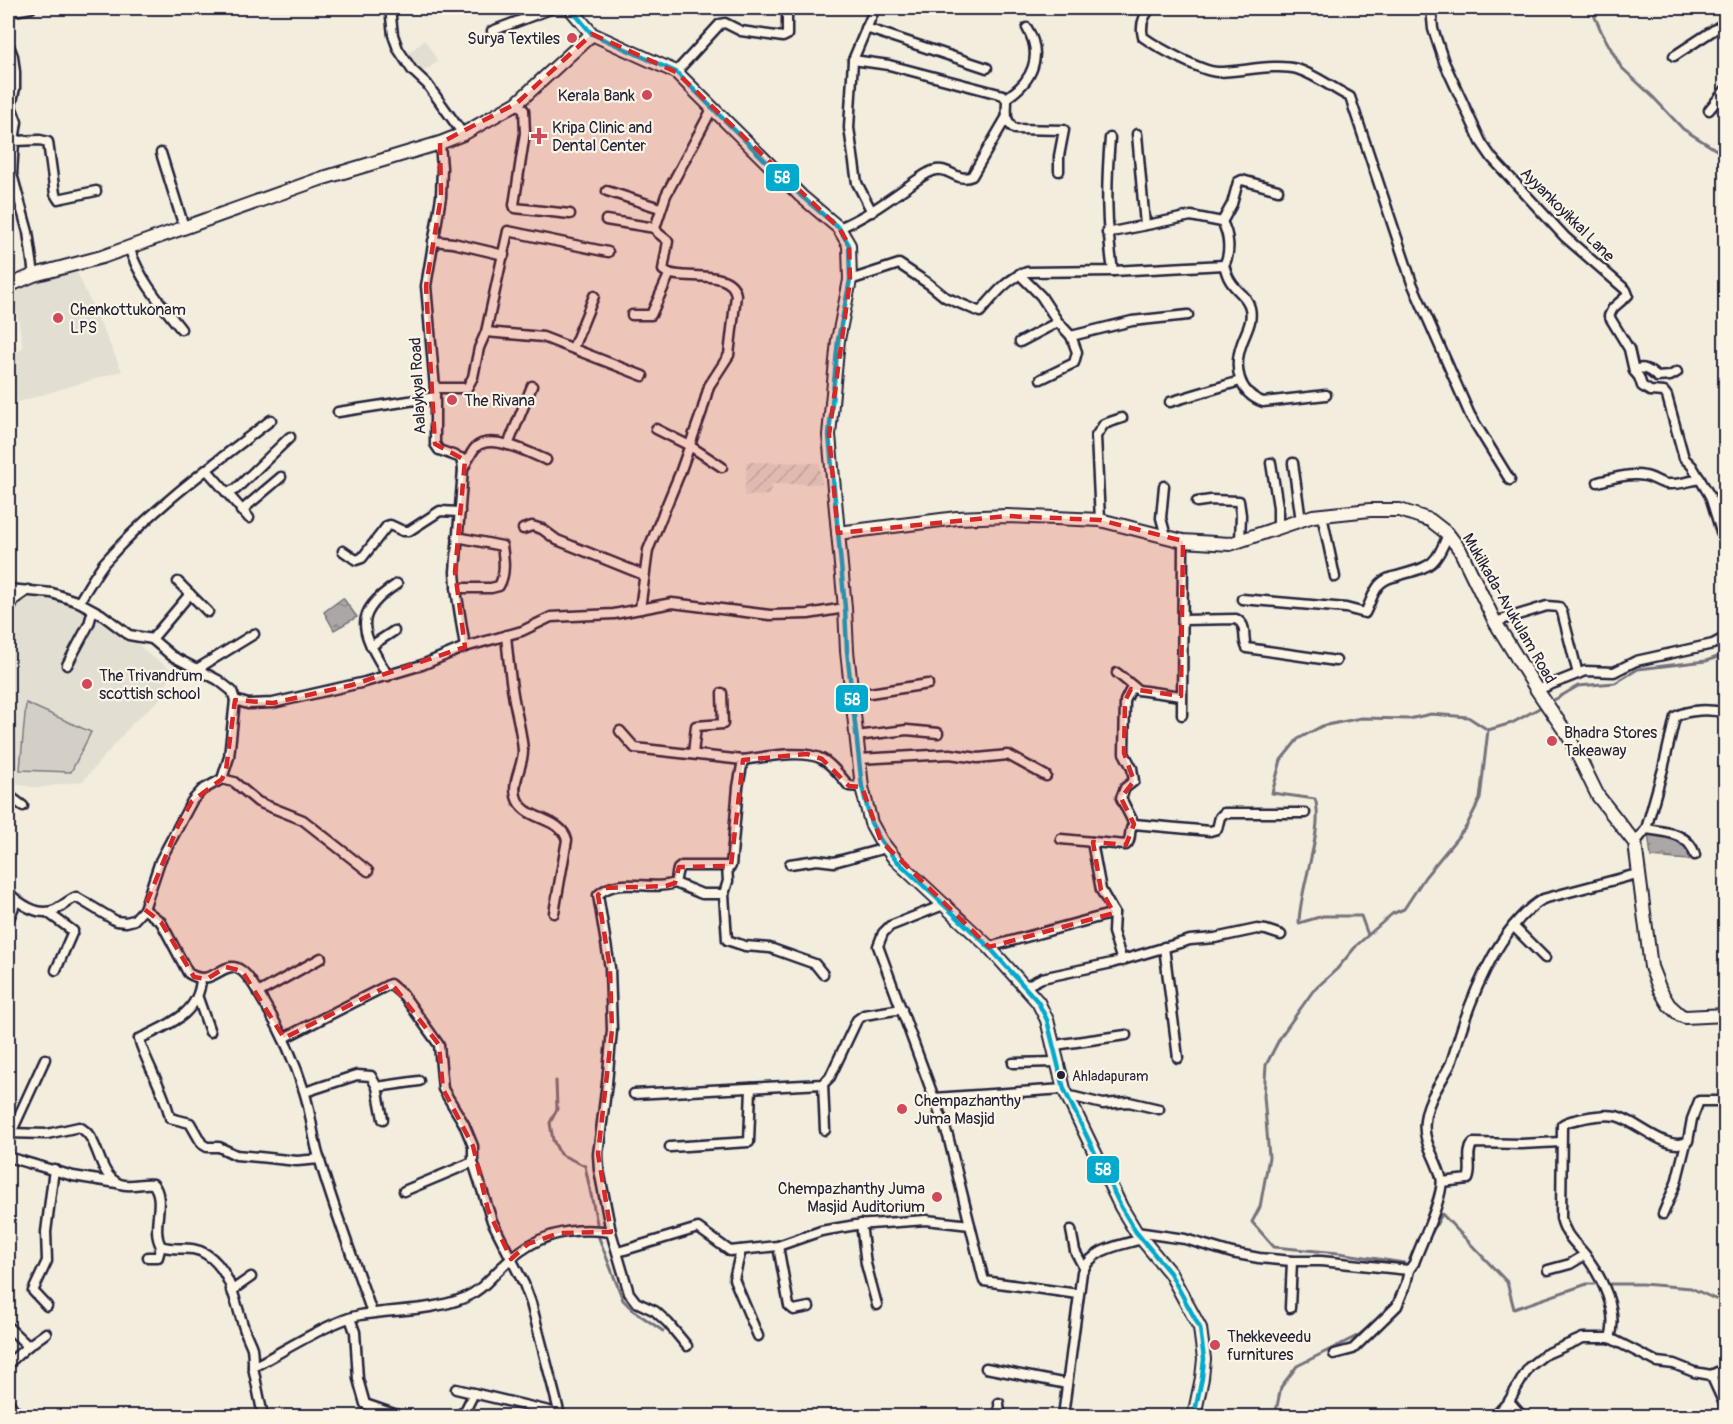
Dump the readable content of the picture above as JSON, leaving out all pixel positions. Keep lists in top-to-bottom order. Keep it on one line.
{"streets":{"main road":["Mukilkada-Avukulam Road"],"street":["Ayyankoyikkal Lane","Aalaykyal Road"]},"places":{"other":["Surya Textiles","Kerala Bank","Chenkottukonam LPS","The Rivana","The Trivandrum scottish school","Bhadra Stores Takeaway","Ahladapuram","Chempazhanthy Juma Masjid","Chempazhanthy Juma Masjid Auditorium","Thekkeveedu furnitures"],"health":["Kripa Clinic and Dental Center"]},"lines":["transit line 58"]}
